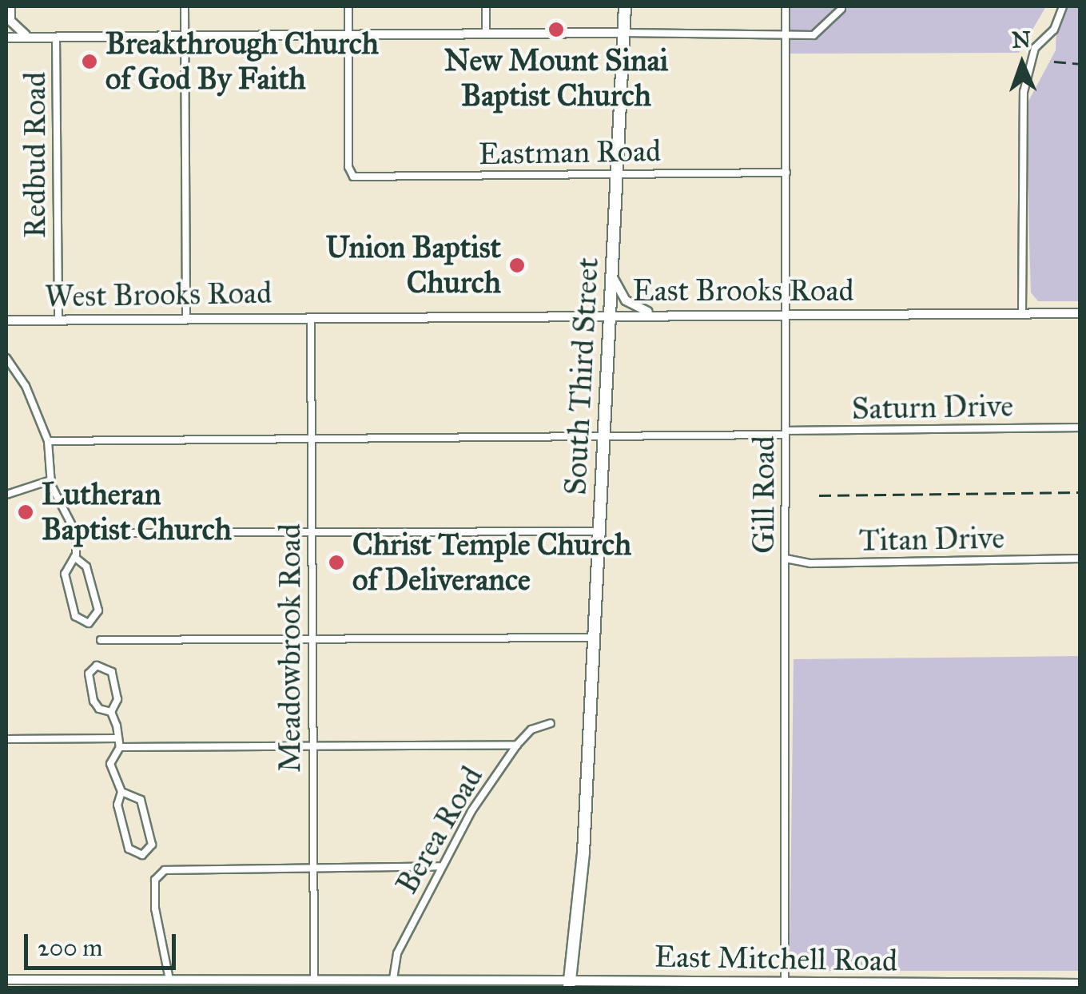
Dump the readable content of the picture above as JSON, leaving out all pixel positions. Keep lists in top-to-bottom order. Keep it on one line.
{"streets":{"highway":["South Third Street"],"main road":["East Brooks Road","West Brooks Road","East Mitchell Road"],"street":["Eastman Road","Redbud Road","Saturn Drive","Gill Road","Titan Drive","Meadowbrook Road","Berea Road"]},"crossings":[["Eastman Road","South Third Street"],["Eastman Road","Gill Road"],["Redbud Road","West Brooks Road"],["East Brooks Road","West Brooks Road"],["East Brooks Road","South Third Street"],["East Brooks Road","Gill Road"],["East Brooks Road","Meadowbrook Road"],["West Brooks Road","Meadowbrook Road"],["South Third Street","Saturn Drive"],["South Third Street","East Mitchell Road"],["Saturn Drive","Gill Road"],["Saturn Drive","Meadowbrook Road"],["Gill Road","Titan Drive"],["Gill Road","East Mitchell Road"]],"places":["New Mount Sinai Baptist Church","Breakthrough Church of God By Faith","Union Baptist Church","Lutheran Baptist Church","Christ Temple Church of Deliverance"],"scale_bar":"200 m","north":"top"}
